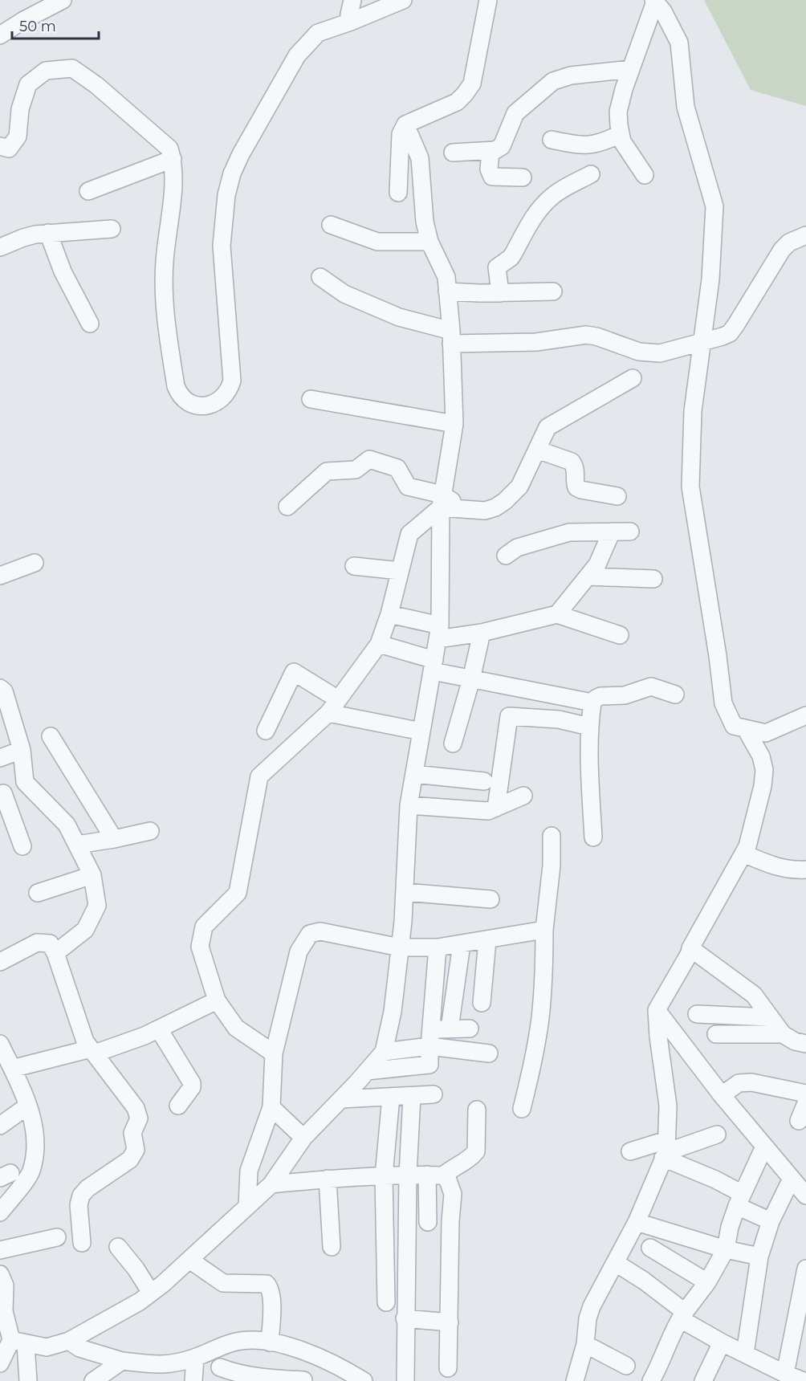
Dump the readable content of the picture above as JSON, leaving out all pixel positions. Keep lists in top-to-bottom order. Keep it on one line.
{"scale_bar":"50 m"}
